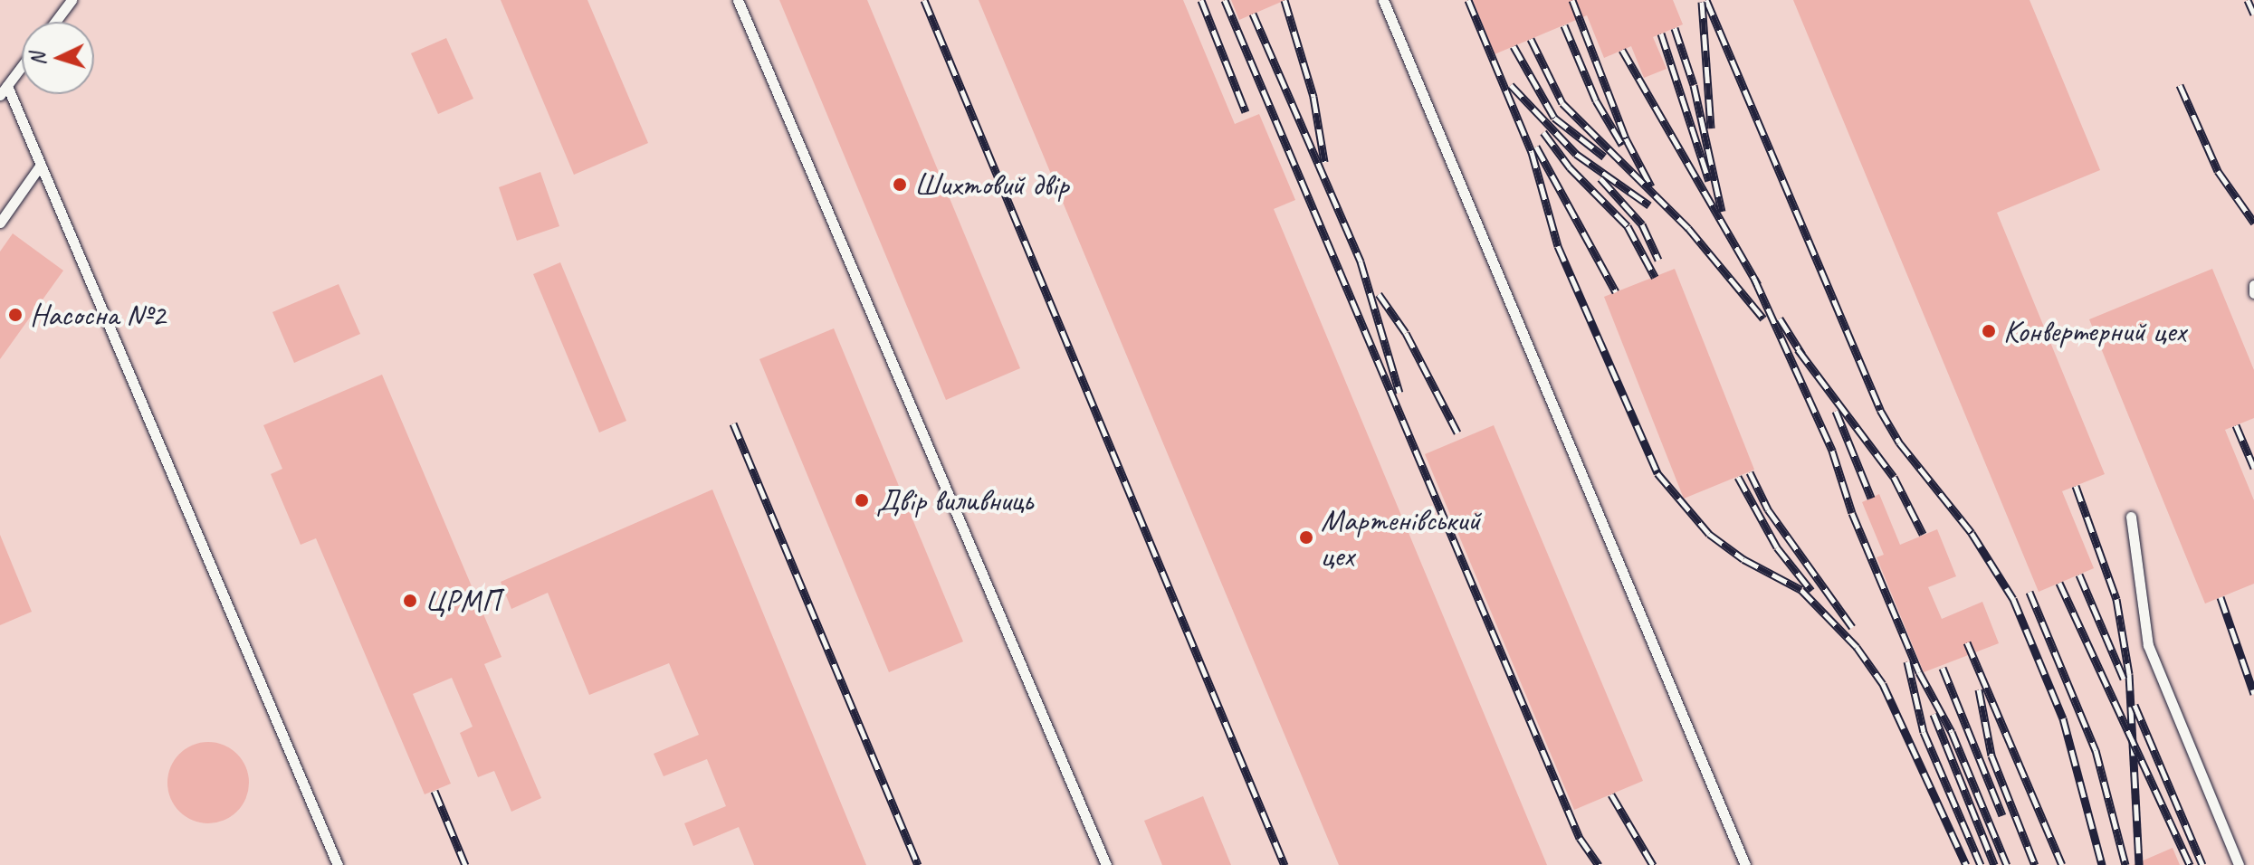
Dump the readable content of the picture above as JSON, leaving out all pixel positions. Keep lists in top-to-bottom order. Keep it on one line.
{"places":["Шихтовий двір","Насосна №2","Конвертерний цех","Двір виливниць","Мартенівський цех","ЦРМП"],"north":"left"}
